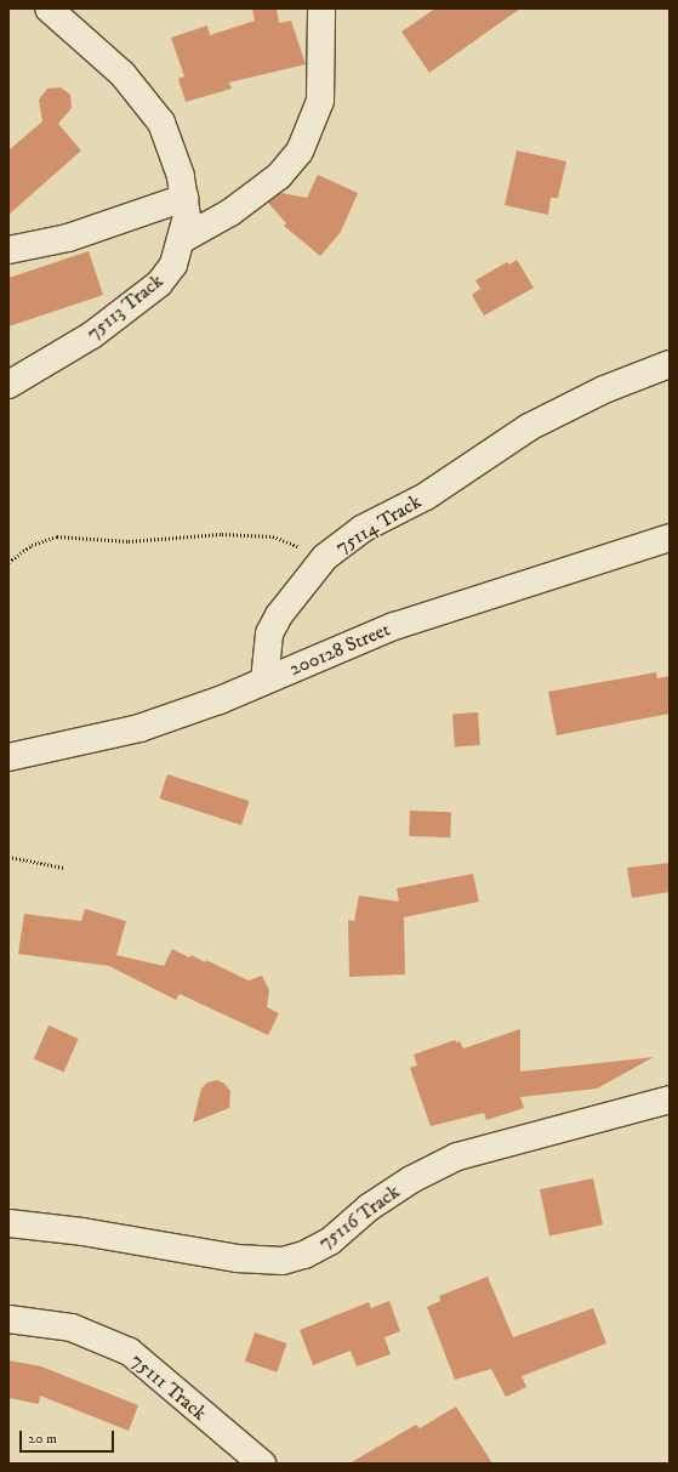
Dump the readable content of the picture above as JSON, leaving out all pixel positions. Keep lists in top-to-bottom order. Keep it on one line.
{"streets":{"street":["75113 Track","75114 Track","200128 Street","75116 Track","75111 Track"]},"scale_bar":"20 m"}
